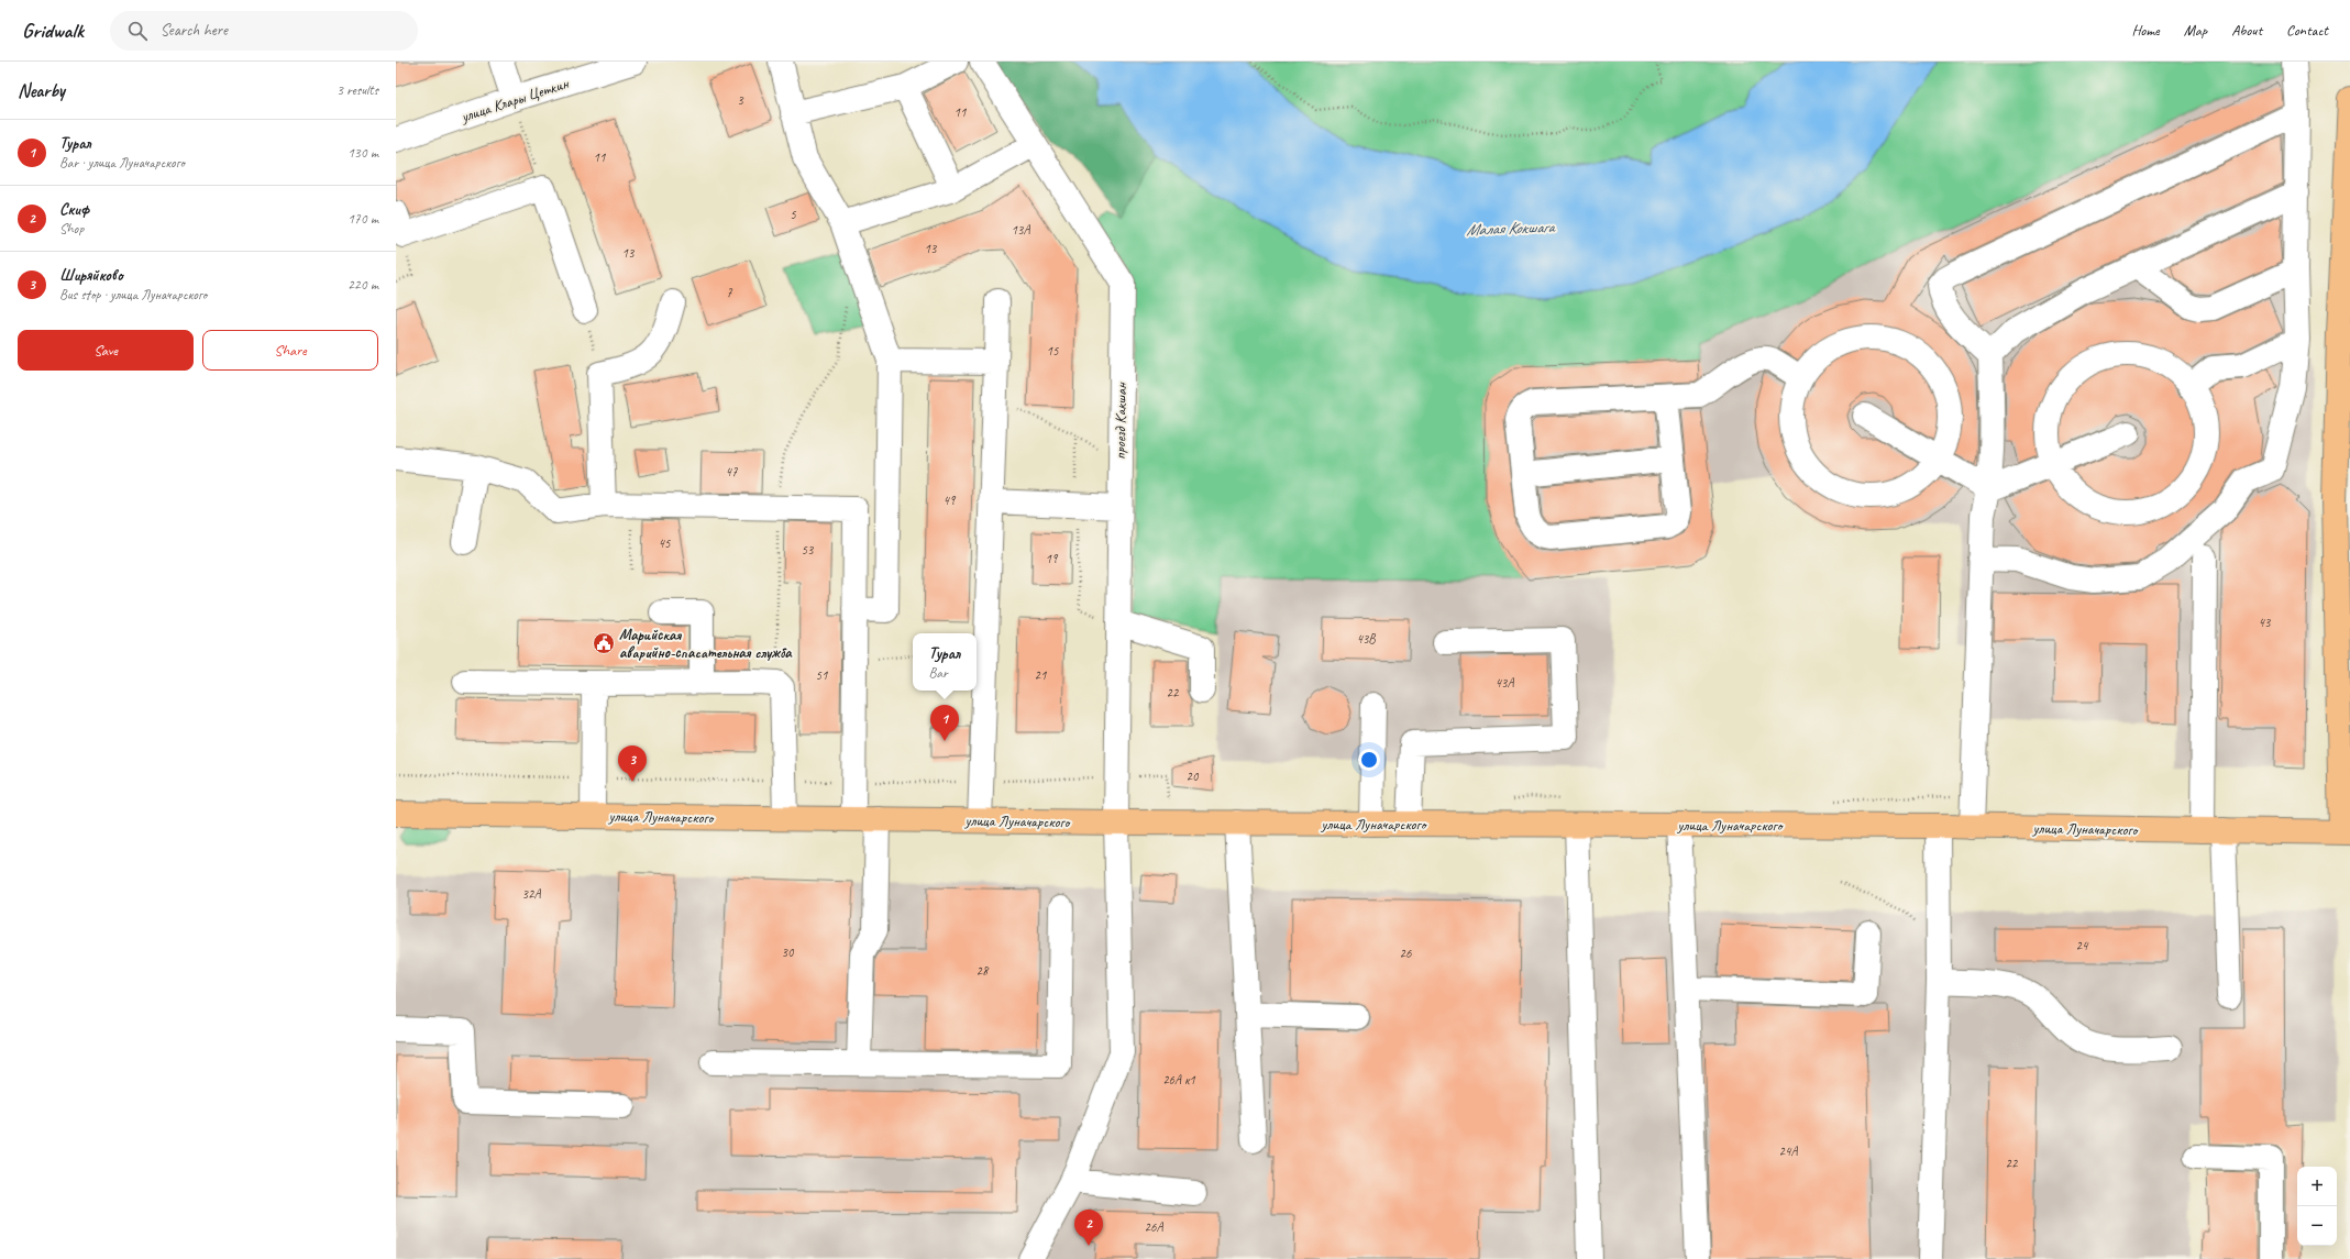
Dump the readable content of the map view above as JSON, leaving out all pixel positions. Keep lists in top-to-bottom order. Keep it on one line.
{"streets":{"main road":["улица Луначарского"],"street":["улица Клары Цеткин","проезд Какшан"]},"crossings":[["проезд Какшан","улица Луначарского"]],"water":["Малая Кокшага"],"places":{"public building":["Марийская аварийно-спасательная служба"]},"house_numbers":["3","11","11","5","13А","13","13","7","15","47","49","45","53","19","43","43В","51","21","43А","22","20","32А","24","30","26","28","26А к1","24А","22","26А"],"page":{"header":"Gridwalk","search":"Search here","nav":["Home","Map","About","Contact"],"heading":["Nearby","3 results"],"list":[{"mark":"1","name":"Турал","note":"Bar · улица Луначарского","value":"130 m"},{"mark":"2","name":"Скиф","note":"Shop","value":"170 m"},{"mark":"3","name":"Ширяйково","note":"Bus stop · улица Луначарского","value":"220 m"}],"buttons":["Save","Share"],"popup":["Турал","Bar"],"pins":["1","3","2"],"map_buttons":["+","−"]}}
